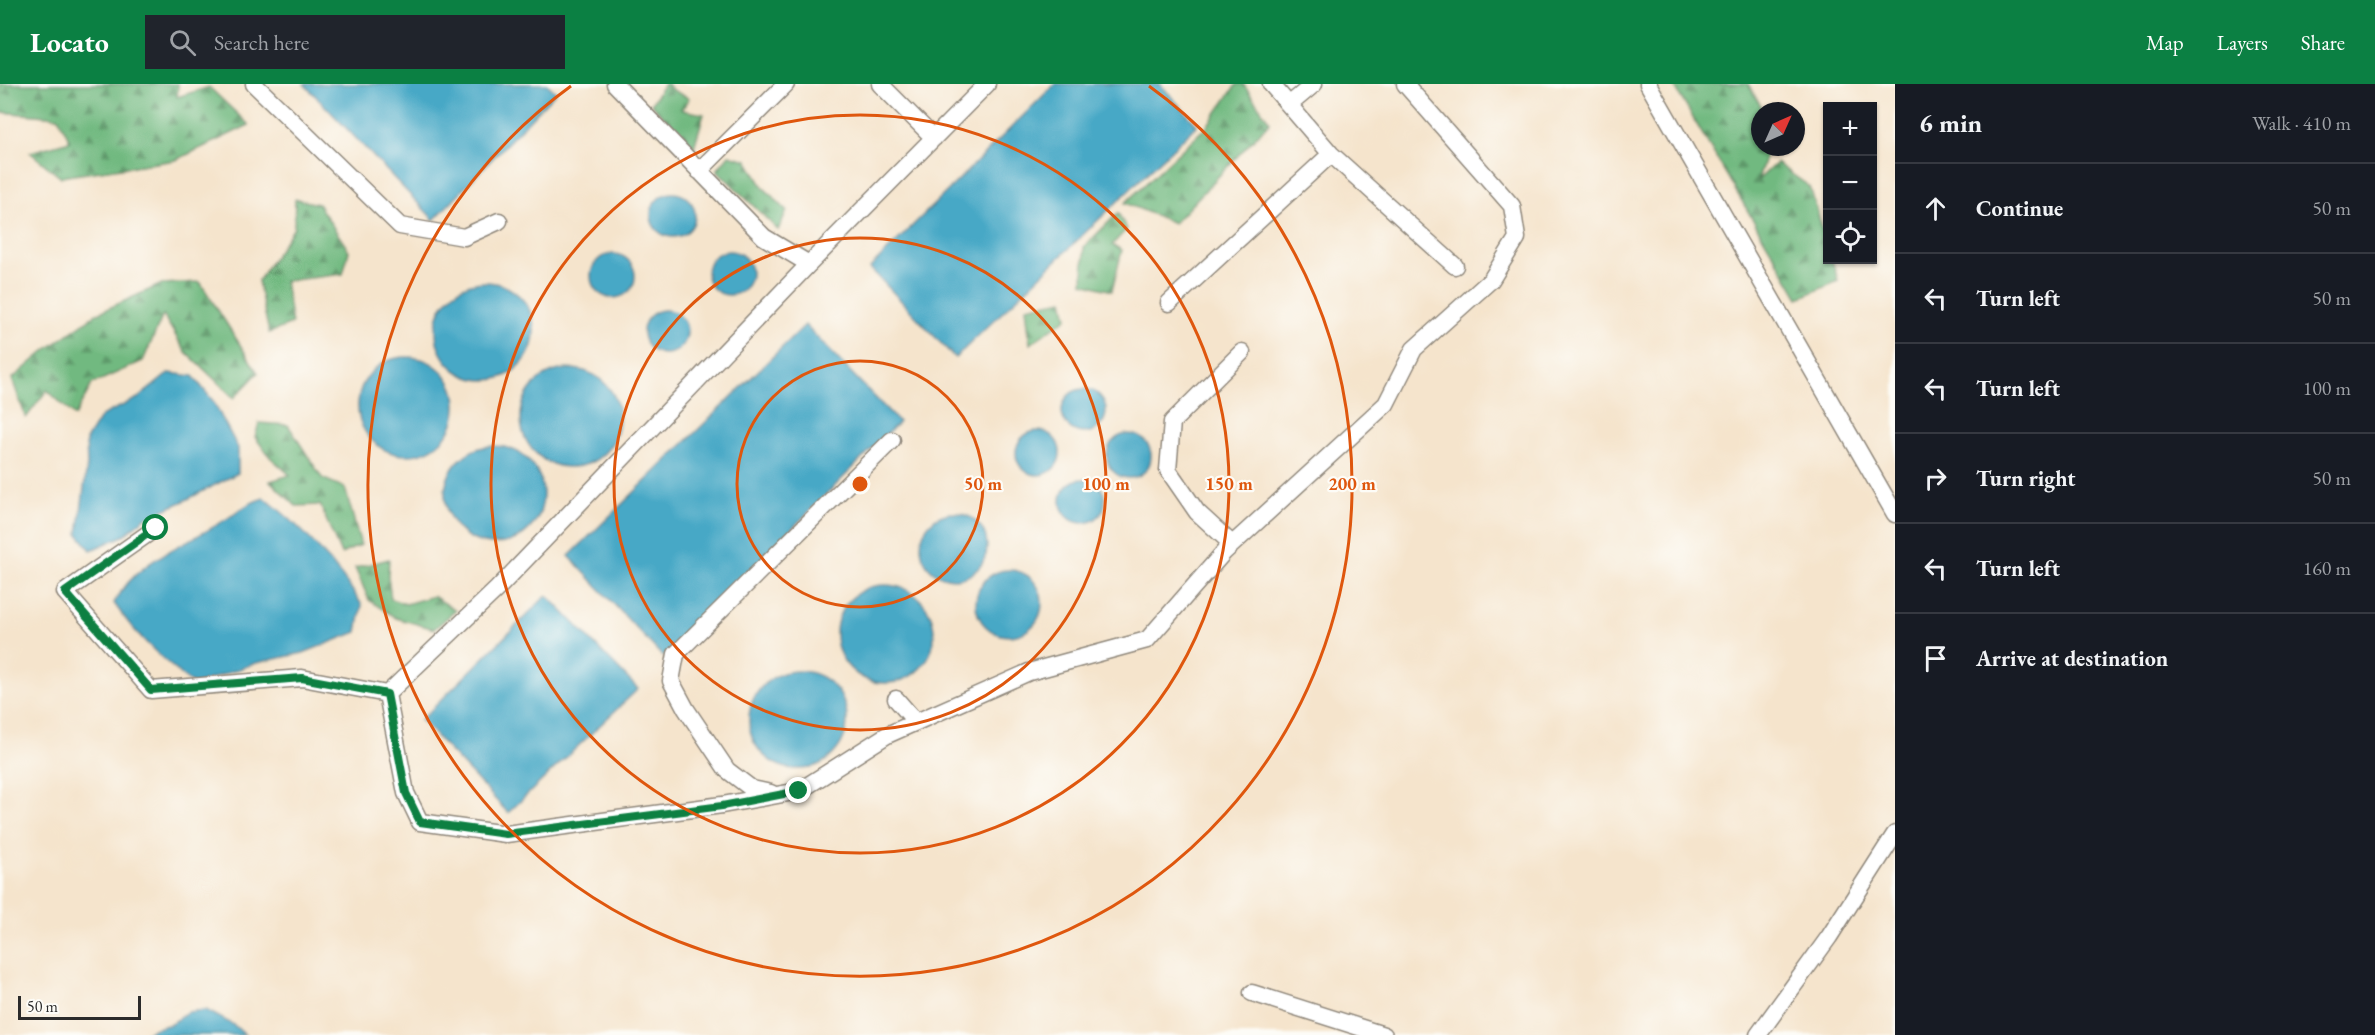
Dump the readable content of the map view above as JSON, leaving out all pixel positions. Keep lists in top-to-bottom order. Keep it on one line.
{"scale_bar":"50 m","north":"top right","page":{"header":"Locato","search":"Search here","nav":["Map","Layers","Share"],"heading":["6 min","Walk · 410 m"],"map_buttons":["+","−"],"list":[["Continue","50 m"],["Turn left","50 m"],["Turn left","100 m"],["Turn right","50 m"],["Turn left","160 m"],"Arrive at destination"],"scale":"50 m"},"rings":["50 m","100 m","150 m","200 m"]}
